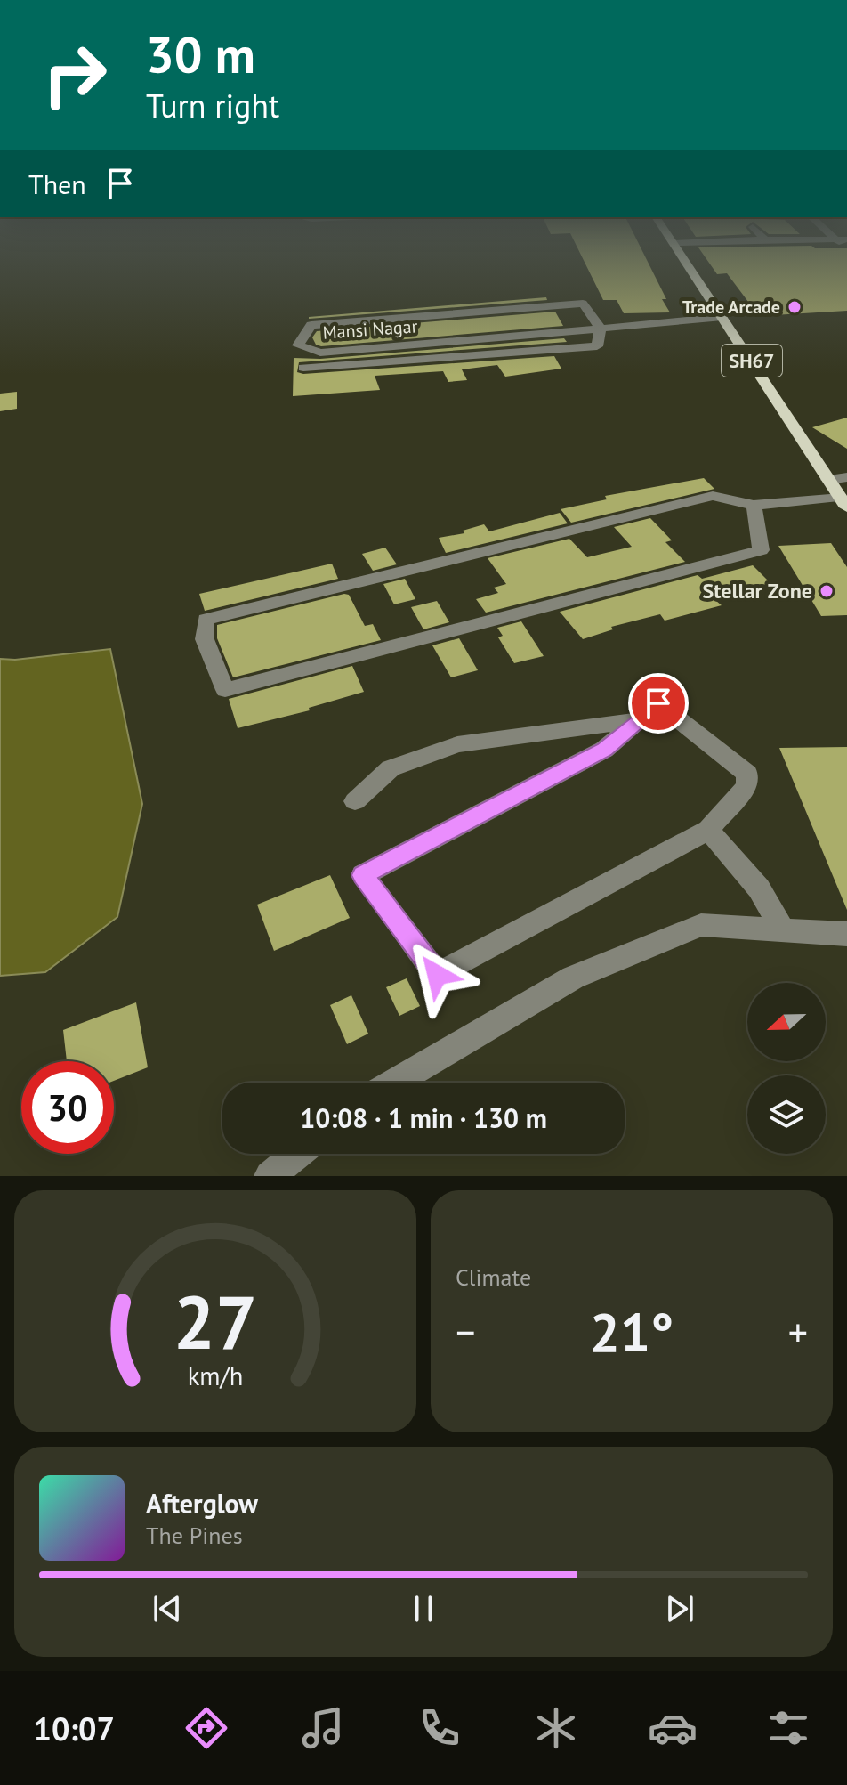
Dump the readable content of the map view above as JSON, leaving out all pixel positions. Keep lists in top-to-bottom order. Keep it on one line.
{"streets":{"main road":["SH67"],"street":["Mansi Nagar"]},"crossings":[["Mansi Nagar","SH67"]],"places":["Trade Arcade","Stellar Zone"],"north":"left","page":{"turn":["30 m","Turn right"],"then":"Then","limit":"30","trip":"10:08 · 1 min · 130 m","tile":"Climate","heat":["−","21°","+"],"song":["Afterglow","The Pines"],"tabs":"10:07","gauge":["27","km/h"]}}
